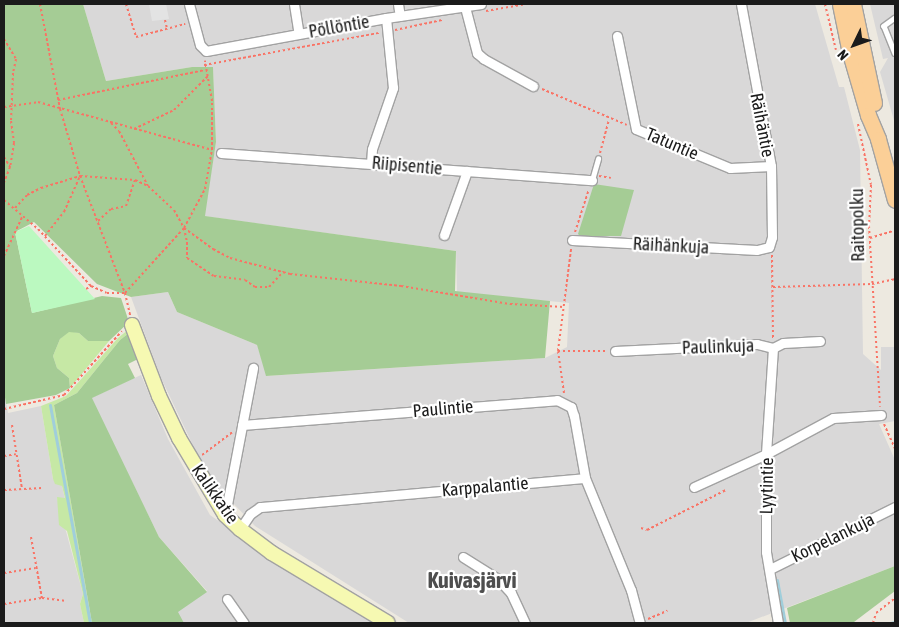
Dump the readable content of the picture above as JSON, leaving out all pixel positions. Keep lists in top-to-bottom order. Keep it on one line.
{"streets":{"street":["Pöllöntie","Räihäntie","Tatuntie","Riipisentie","Räihänkuja","Paulinkuja","Paulintie","Lyytintie","Karppalantie","Kalikkatie","Korpelankuja"],"path":["Raitopolku"]},"crossings":[["Räihäntie","Tatuntie"],["Räihäntie","Räihänkuja"],["Paulinkuja","Lyytintie"],["Lyytintie","Korpelankuja"],["Karppalantie","Kalikkatie"]],"districts":["Kuivasjärvi"],"north":"bottom left"}
